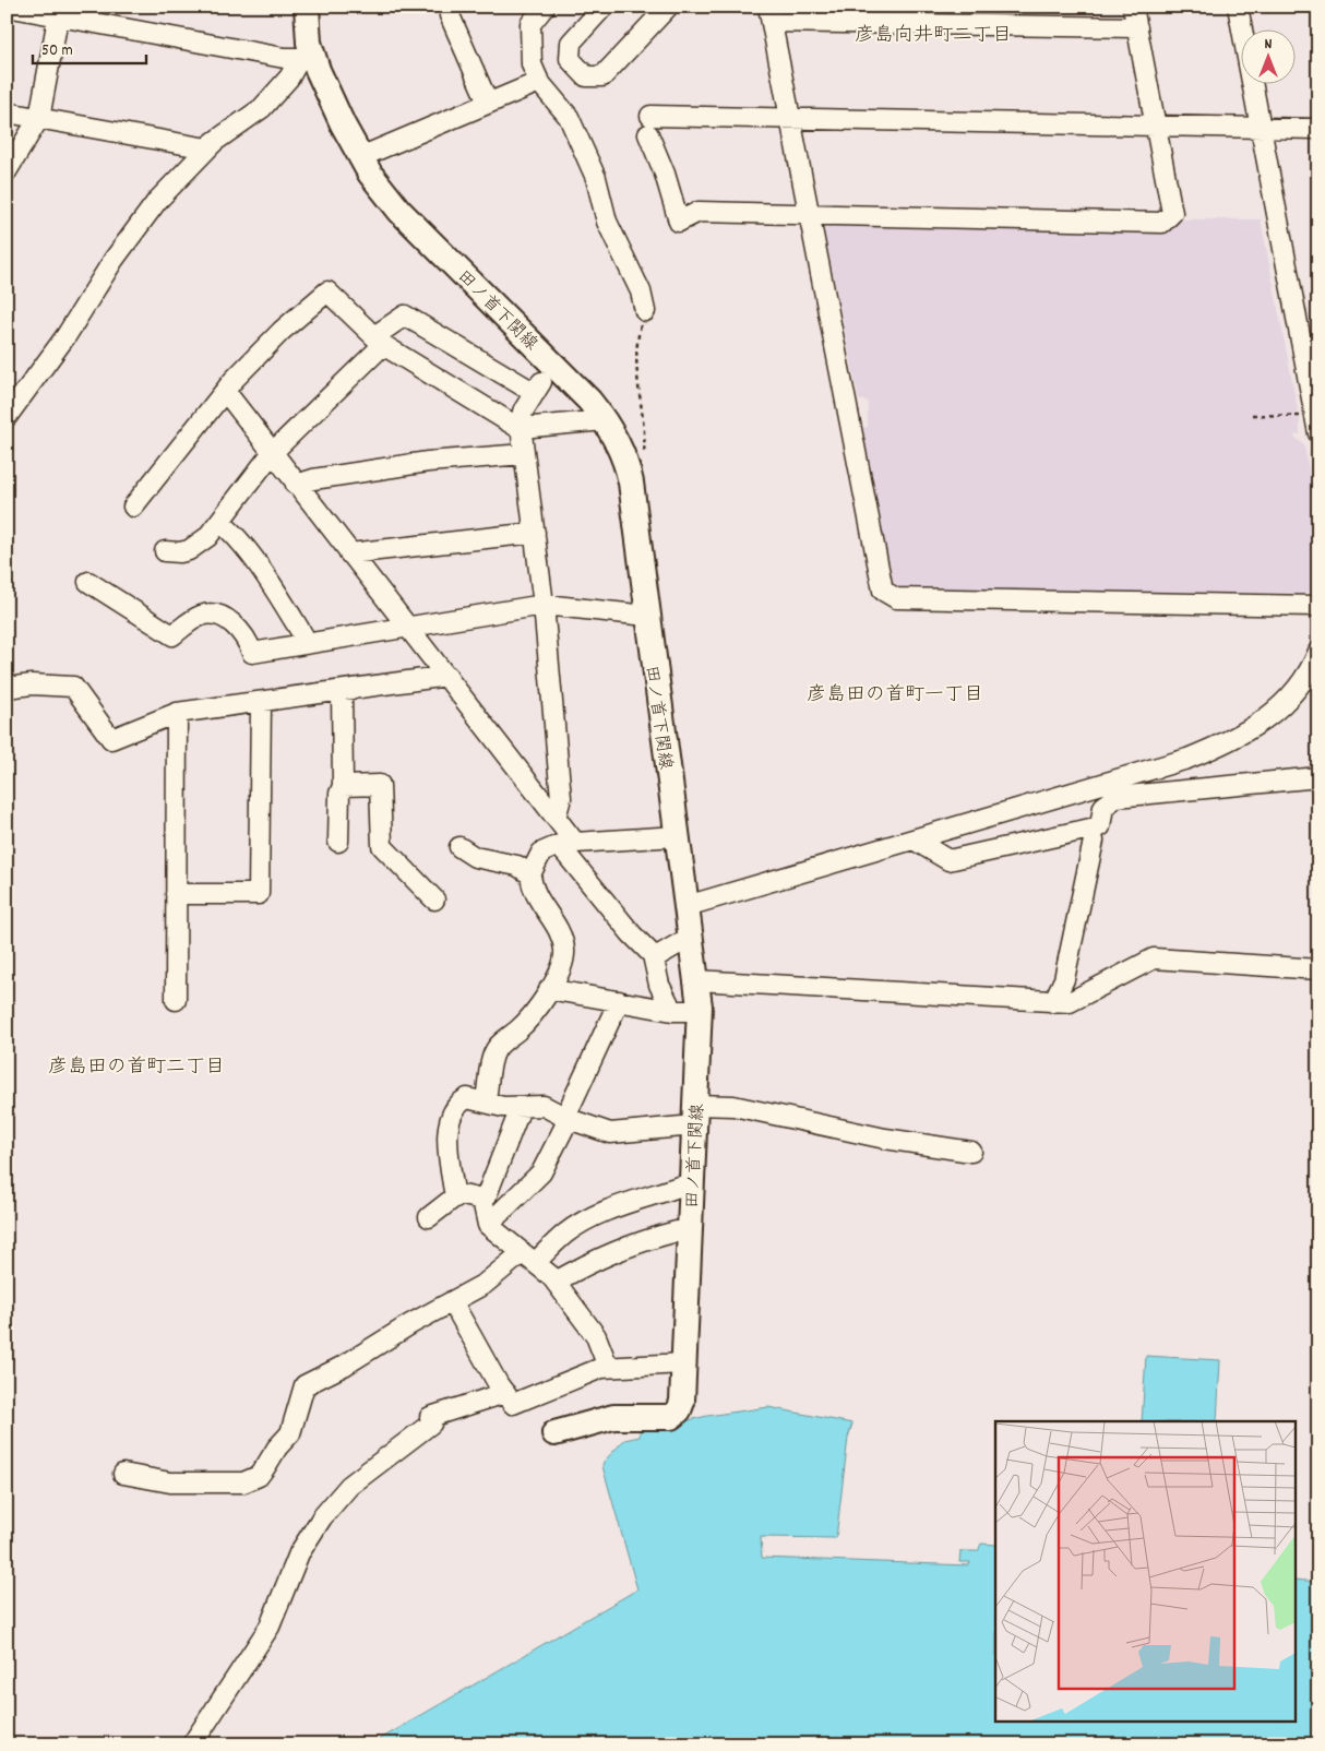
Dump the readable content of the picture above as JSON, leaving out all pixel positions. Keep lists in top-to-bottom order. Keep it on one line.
{"streets":{"main road":["田ノ首下関線"]},"districts":["彦島向井町二丁目","彦島田の首町一丁目","彦島田の首町二丁目"],"scale_bar":"50 m","north":"top"}
